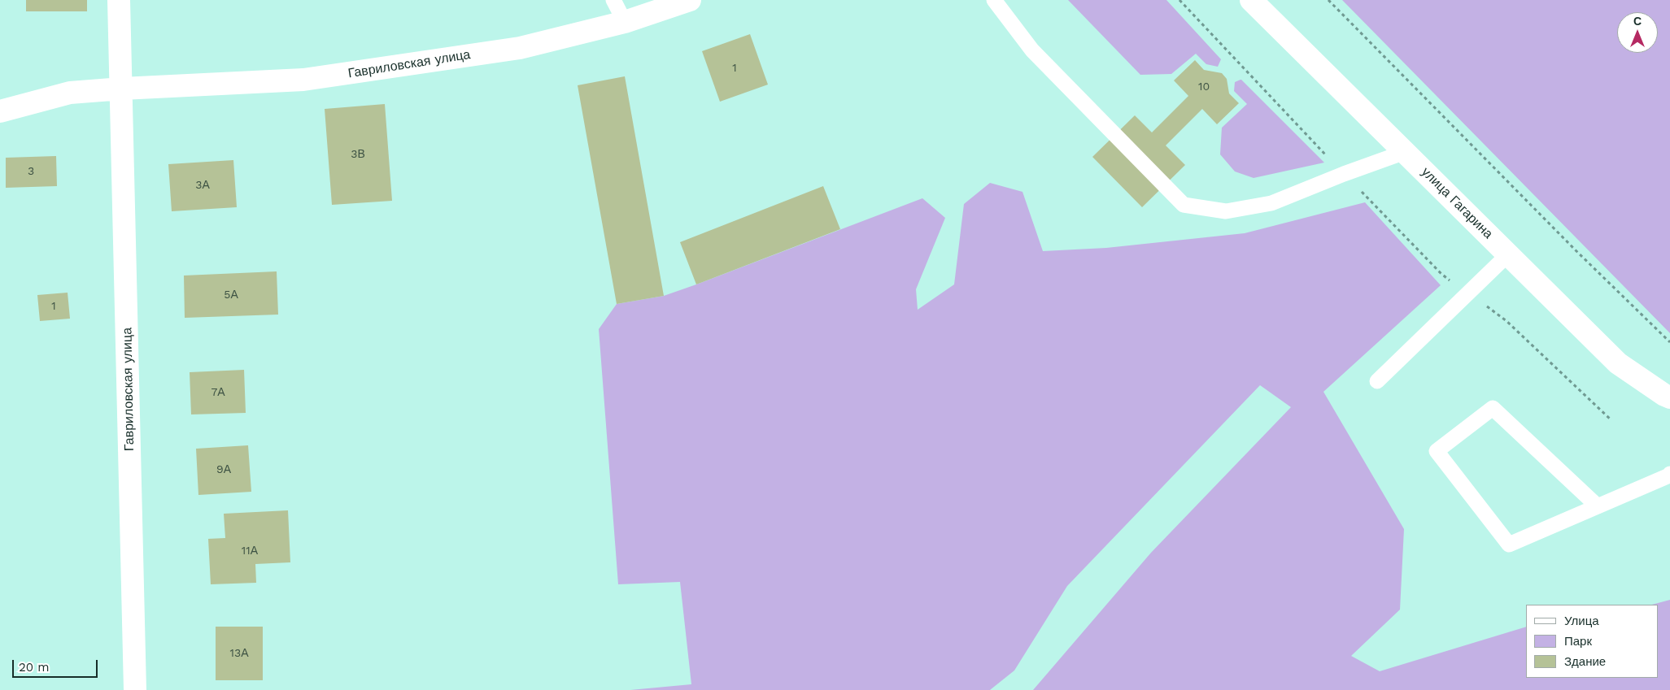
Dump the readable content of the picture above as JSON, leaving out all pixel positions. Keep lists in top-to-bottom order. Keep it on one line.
{"streets":{"street":["Гавриловская улица","улица Гагарина"]},"house_numbers":["1","10","3В","3","3А","5А","1","7А","9А","11А","13А"],"legend":["Улица","Парк","Здание"],"scale_bar":"20 m","north":"top"}
